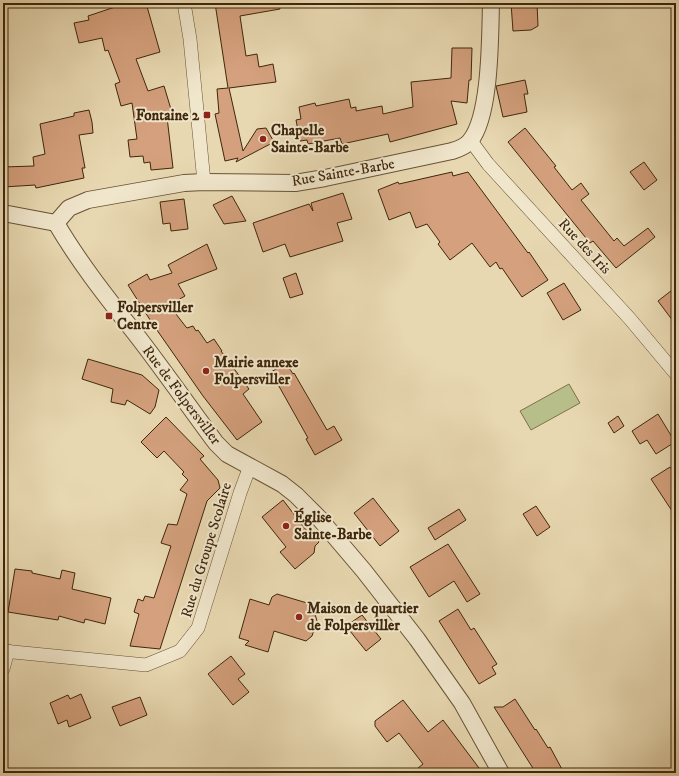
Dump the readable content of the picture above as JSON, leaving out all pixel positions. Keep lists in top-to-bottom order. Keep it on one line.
{"streets":{"street":["Rue Sainte-Barbe","Rue des Iris","Rue de Folpersviller","Rue du Groupe Scolaire"]},"crossings":[["Rue Sainte-Barbe","Rue des Iris"],["Rue Sainte-Barbe","Rue de Folpersviller"],["Rue de Folpersviller","Rue du Groupe Scolaire"]],"places":{"transit":["Fontaine 2","Folpersviller Centre"],"other":["Chapelle Sainte-Barbe","Mairie annexe Folpersviller","Église Sainte-Barbe","Maison de quartier de Folpersviller"]}}
